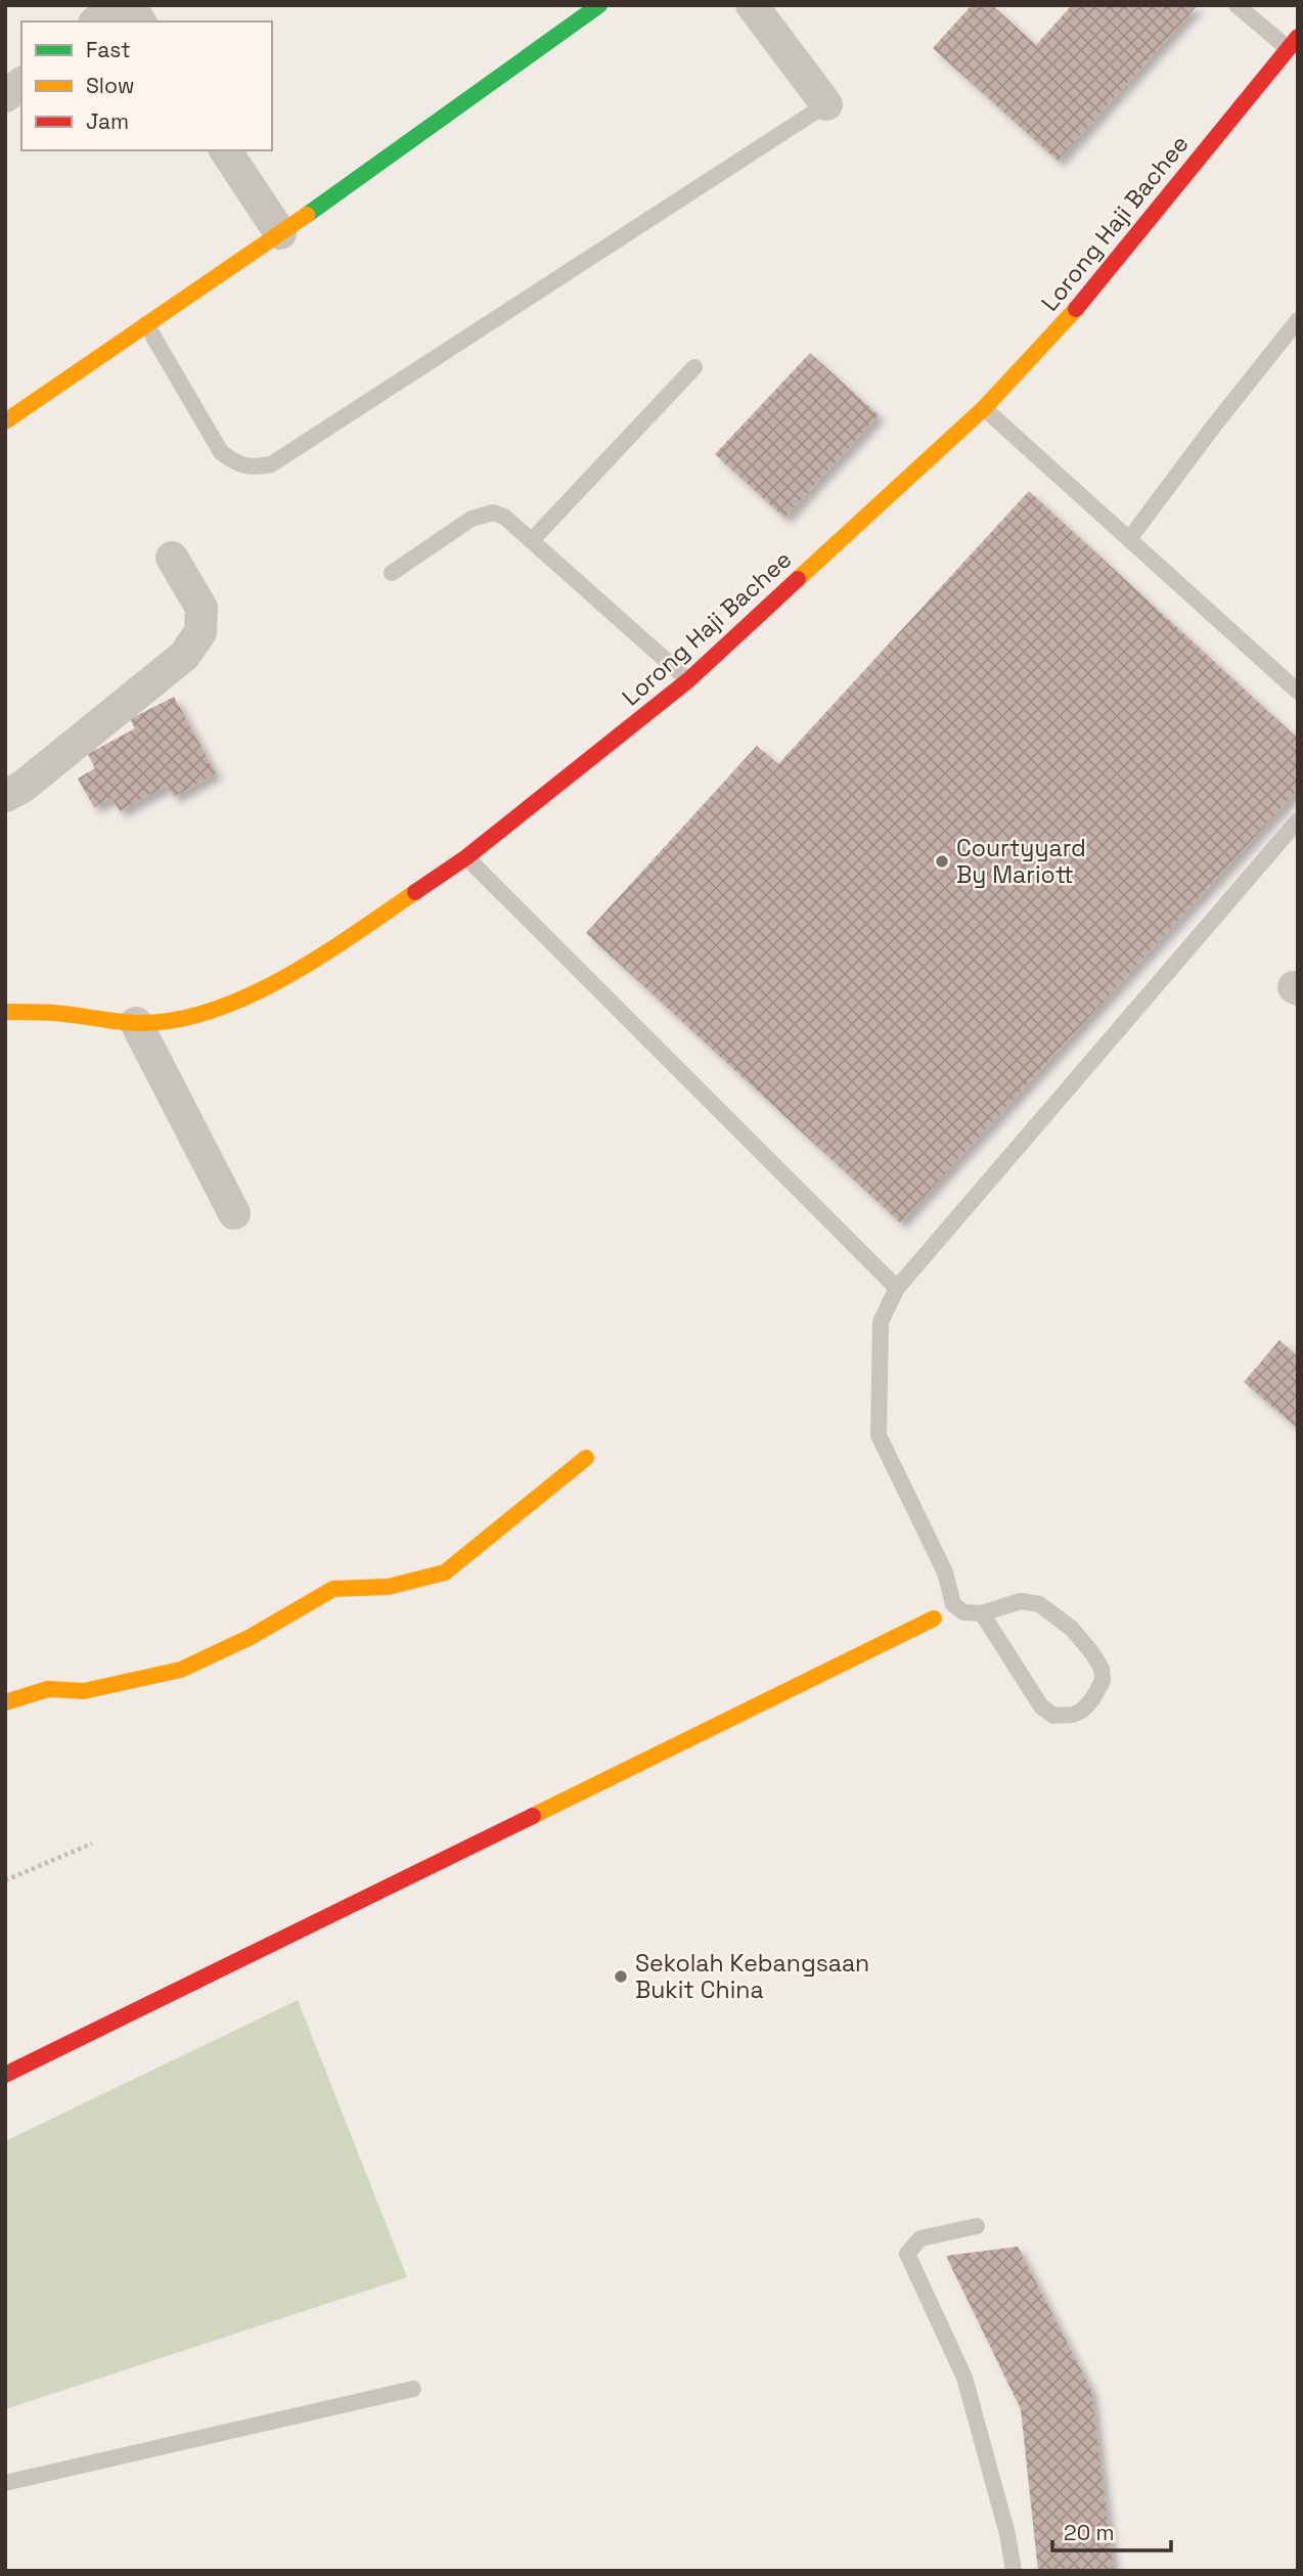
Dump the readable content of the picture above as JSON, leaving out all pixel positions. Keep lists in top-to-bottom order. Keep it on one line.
{"streets":{"street":["Lorong Haji Bachee"]},"places":["Courtyyard By Mariott","Sekolah Kebangsaan Bukit China"],"legend":["Fast","Slow","Jam"],"scale_bar":"20 m"}
